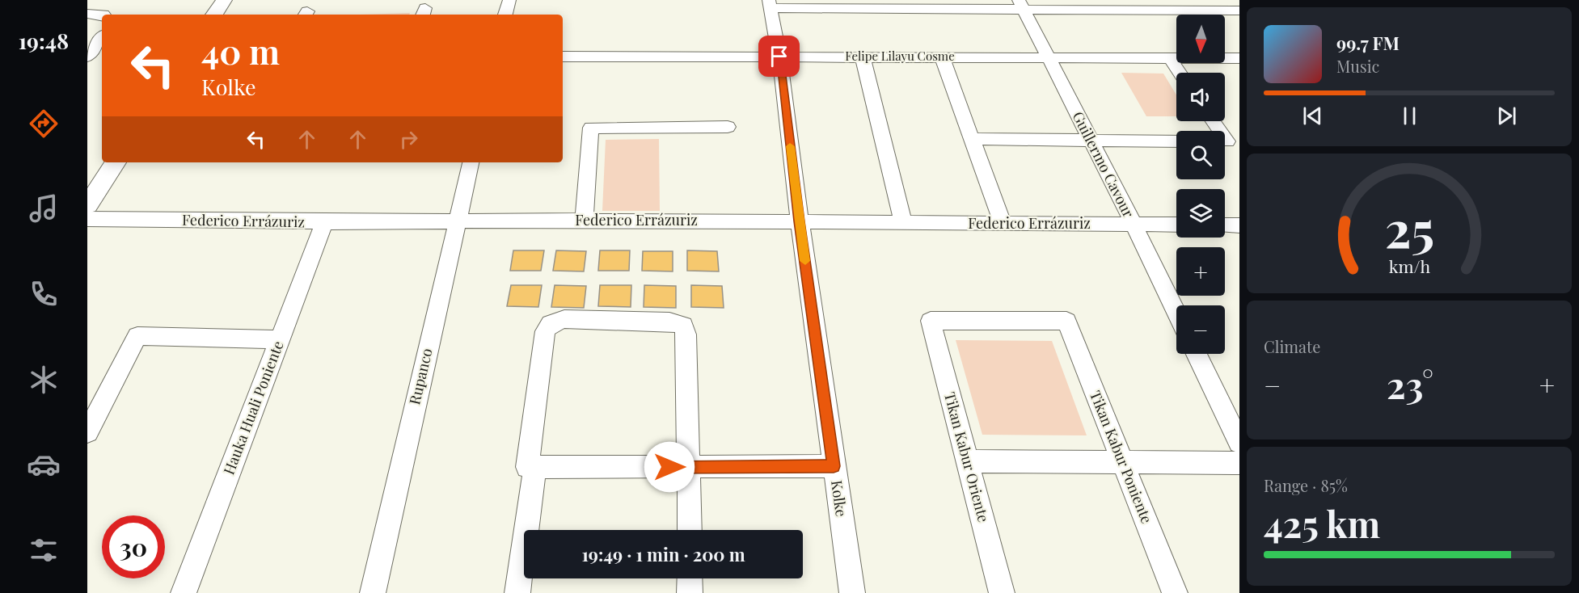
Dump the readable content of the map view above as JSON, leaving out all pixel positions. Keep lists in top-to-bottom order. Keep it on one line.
{"streets":{"street":["Felipe Lilayu Cosme","Guillermo Cavour","Federico Errázuriz","Rupanco","Hauka Huali Poniente","Tikan Kabur Oriente","Tikan Kabur Poniente","Kolke"]},"crossings":[["Felipe Lilayu Cosme","Guillermo Cavour"],["Felipe Lilayu Cosme","Kolke"],["Guillermo Cavour","Federico Errázuriz"],["Federico Errázuriz","Rupanco"],["Federico Errázuriz","Hauka Huali Poniente"],["Federico Errázuriz","Kolke"],["Tikan Kabur Oriente","Tikan Kabur Poniente"]],"north":"bottom","page":{"tabs":"19:48","map_buttons":["+","−"],"turn":["40 m","Kolke"],"song":["99.7 FM","Music"],"tile":["Climate",["Range · 85%","425 km"]],"heat":["−","23°","+"],"limit":"30","trip":"19:49 · 1 min · 200 m","gauge":["25","km/h"]}}
